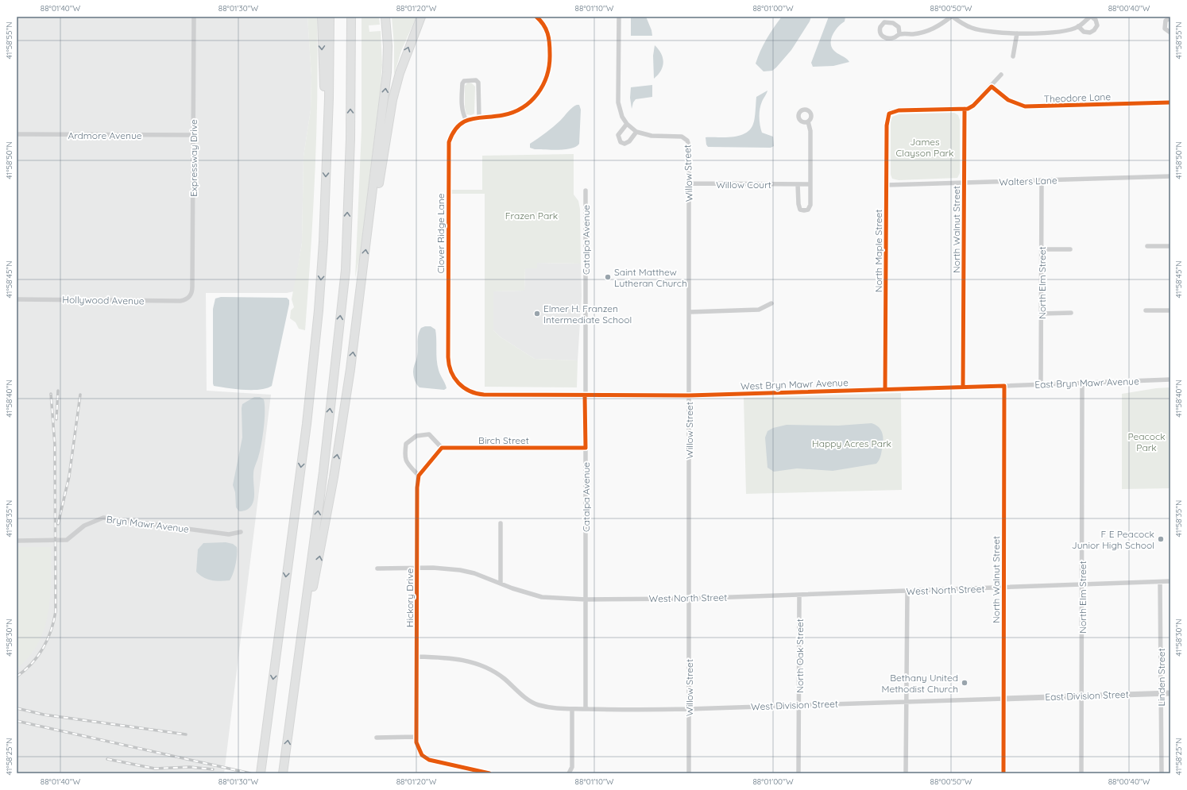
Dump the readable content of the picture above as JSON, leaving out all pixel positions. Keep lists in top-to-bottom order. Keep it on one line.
{"streets":{"street":["Theodore Lane","Ardmore Avenue","Expressway Drive","Willow Street","Walters Lane","Willow Court","North Walnut Street","Clover Ridge Lane","Catalpa Avenue","North Maple Street","North Elm Street","Hollywood Avenue","East Bryn Mawr Avenue","West Bryn Mawr Avenue","Birch Street","Bryn Mawr Avenue","West North Street","Hickory Drive","North Oak Street","Linden Street","East Division Street","West Division Street"]},"crossings":[["Ardmore Avenue","Expressway Drive"],["Expressway Drive","Hollywood Avenue"],["Willow Street","Willow Court"],["Willow Street","West Bryn Mawr Avenue"],["Willow Street","West North Street"],["Willow Street","West Division Street"],["Walters Lane","North Walnut Street"],["Walters Lane","North Maple Street"],["Walters Lane","North Elm Street"],["North Walnut Street","North Maple Street"],["North Walnut Street","East Bryn Mawr Avenue"],["North Walnut Street","West Bryn Mawr Avenue"],["North Walnut Street","West North Street"],["North Walnut Street","East Division Street"],["North Walnut Street","West Division Street"],["Clover Ridge Lane","Catalpa Avenue"],["Clover Ridge Lane","West Bryn Mawr Avenue"],["Catalpa Avenue","West Bryn Mawr Avenue"],["Catalpa Avenue","Birch Street"],["Catalpa Avenue","West North Street"],["Catalpa Avenue","West Division Street"],["North Maple Street","West Bryn Mawr Avenue"],["North Elm Street","East Bryn Mawr Avenue"],["North Elm Street","West North Street"],["North Elm Street","East Division Street"],["East Bryn Mawr Avenue","West Bryn Mawr Avenue"],["West North Street","Hickory Drive"],["West North Street","North Oak Street"],["West North Street","Linden Street"],["North Oak Street","West Division Street"],["Linden Street","East Division Street"],["East Division Street","West Division Street"]],"parks":["James Clayson Park","Frazen Park","Peacock Park","Happy Acres Park"],"places":["Saint Matthew Lutheran Church","Elmer H. Franzen Intermediate School","F E Peacock Junior High School","Bethany United Methodist Church"],"coordinates":["88°01'40\"W","88°01'30\"W","88°01'20\"W","88°01'10\"W","88°01'00\"W","88°00'50\"W","88°00'40\"W","41°58'55\"N","41°58'50\"N","41°58'45\"N","41°58'40\"N","41°58'35\"N","41°58'30\"N","41°58'25\"N"]}
